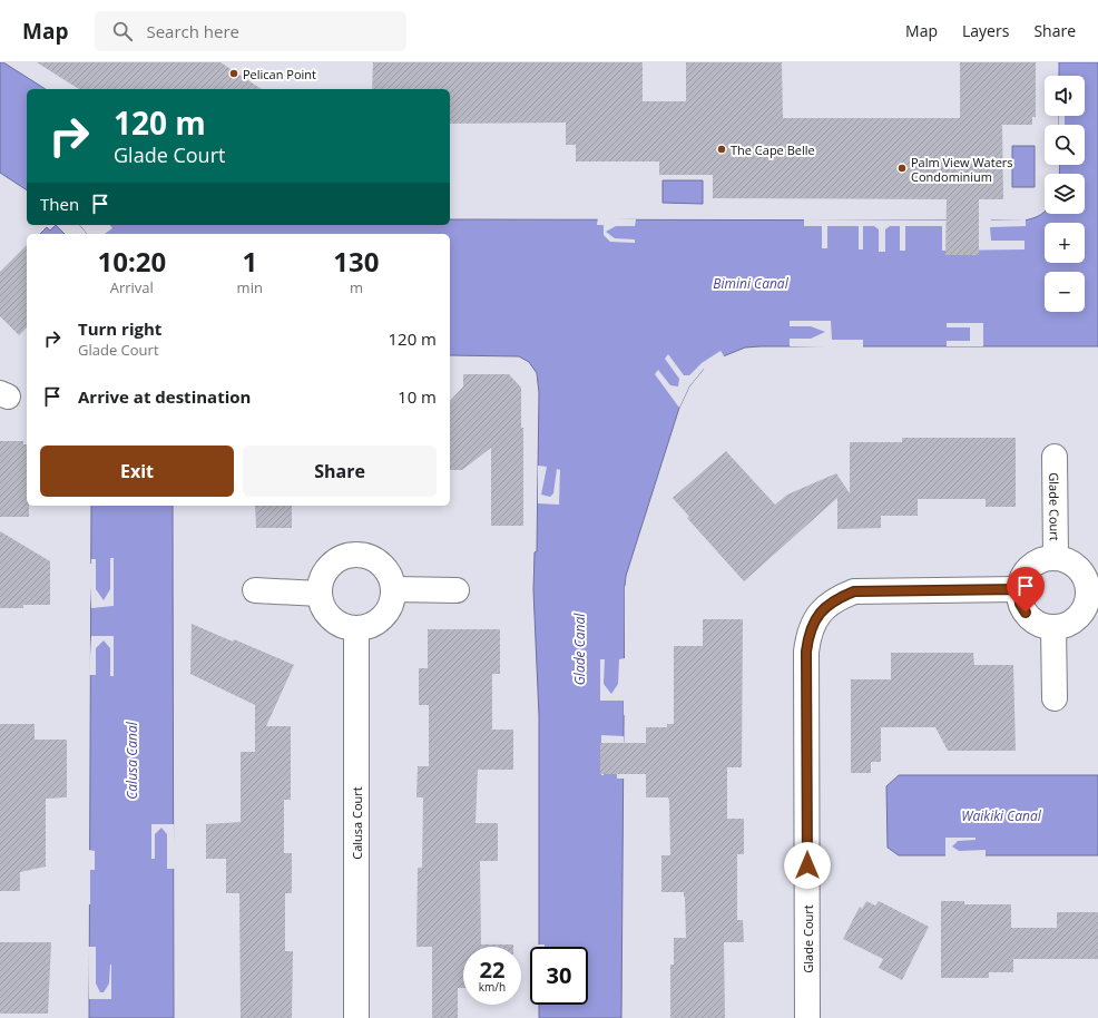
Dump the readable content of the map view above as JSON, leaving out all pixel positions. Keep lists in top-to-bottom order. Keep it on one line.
{"streets":{"street":["Glade Court","Calusa Court"]},"water":["Bimini Canal","Glade Canal","Calusa Canal","Waikiki Canal"],"places":["Pelican Point","The Cape Belle","Palm View Waters Condominium"],"page":{"header":"Map","search":"Search here","nav":["Map","Layers","Share"],"map_buttons":["+","−"],"turn":["120 m","Glade Court"],"then":"Then","eta":["10:20","Arrival","1","min","130","m"],"list":[{"name":"Turn right","note":"Glade Court","value":"120 m"},{"name":"Arrive at destination","value":"10 m"}],"buttons":["Exit","Share"],"speed":"22 km/h","limit":"30"}}
